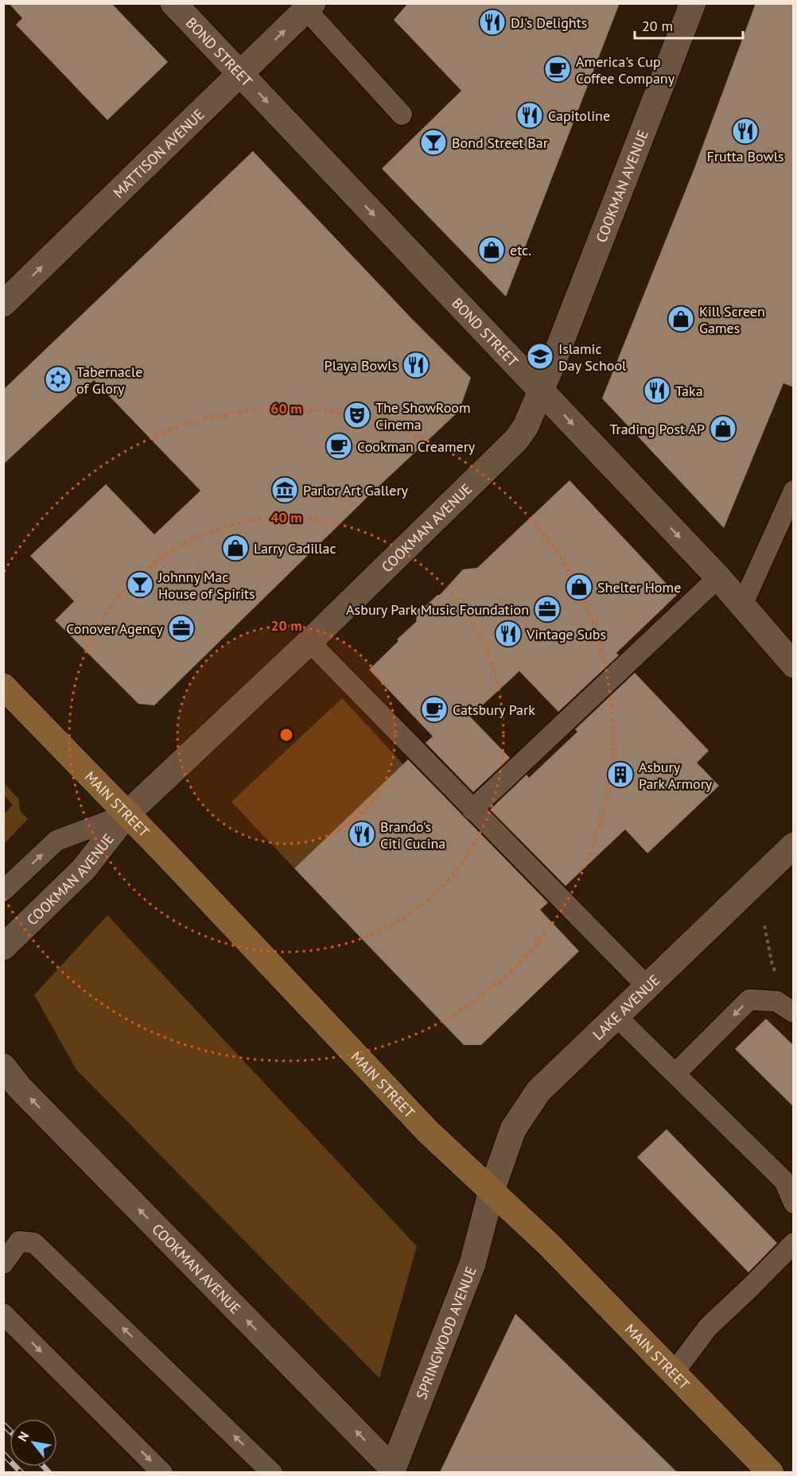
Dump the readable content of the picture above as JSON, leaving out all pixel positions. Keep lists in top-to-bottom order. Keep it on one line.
{"streets":{"main road":["MAIN STREET"],"street":["BOND STREET","MATTISON AVENUE","COOKMAN AVENUE","LAKE AVENUE","SPRINGWOOD AVENUE"]},"crossings":[["BOND STREET","MATTISON AVENUE"],["BOND STREET","COOKMAN AVENUE"],["COOKMAN AVENUE","MAIN STREET"],["COOKMAN AVENUE","SPRINGWOOD AVENUE"],["MAIN STREET","LAKE AVENUE"],["MAIN STREET","SPRINGWOOD AVENUE"],["LAKE AVENUE","SPRINGWOOD AVENUE"]],"one_way":["BOND STREET","MATTISON AVENUE"],"places":{"restaurant":["DJ's Delights","Capitoline","Frutta Bowls","Playa Bowls","Taka","Vintage Subs","Brando's Citi Cucina"],"cafe":["America's Cup Coffee Company","Cookman Creamery","Catsbury Park"],"bar":["Bond Street Bar","Johnny Mac House of Spirits"],"shop":["etc.","Kill Screen Games","Trading Post AP","Larry Cadillac","Shelter Home"],"school or university":["Islamic Day School"],"synagogue":["Tabernacle of Glory"],"theatre":["The ShowRoom Cinema"],"museum":["Parlor Art Gallery"],"office":["Asbury Park Music Foundation","Conover Agency"],"building":["Asbury Park Armory"]},"scale_bar":"20 m","north":"top left","rings":["60 m","40 m","20 m"]}
